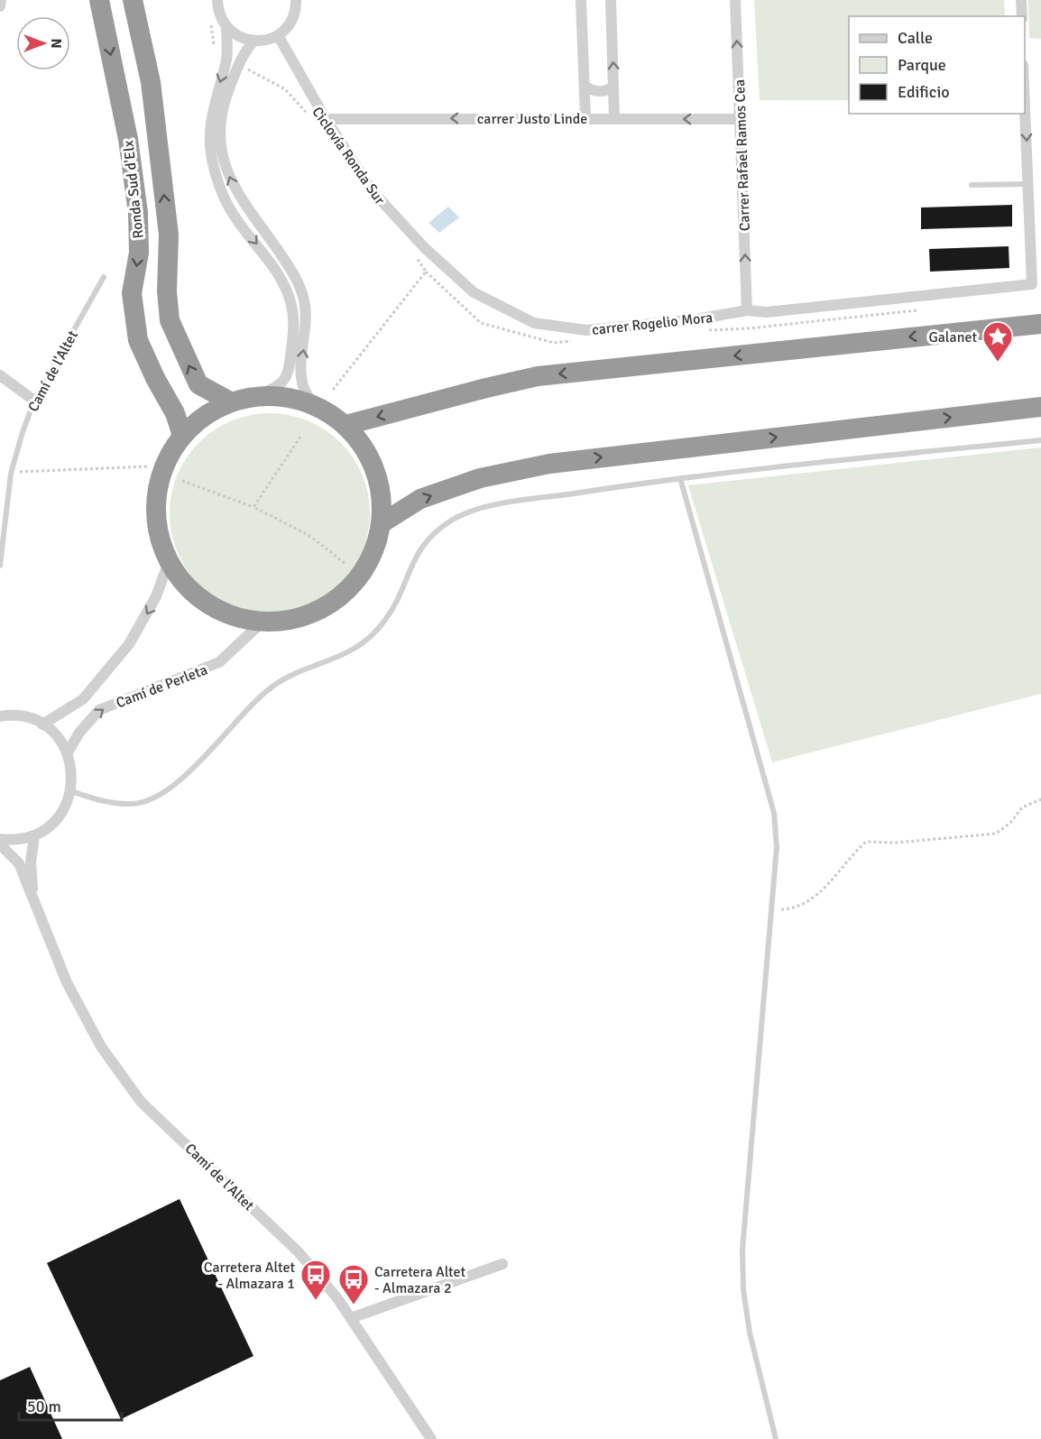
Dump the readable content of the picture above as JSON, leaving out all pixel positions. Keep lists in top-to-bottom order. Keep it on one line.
{"streets":{"highway":["Ronda Sud d'Elx"],"street":["carrer Justo Linde","Carrer Rafael Ramos Cea","carrer Rogelio Mora","Camí de l'Altet","Camí de Perleta"],"path":["Ciclovía Ronda Sur"]},"crossings":[["carrer Justo Linde","Carrer Rafael Ramos Cea"],["carrer Justo Linde","carrer Rogelio Mora"],["Carrer Rafael Ramos Cea","carrer Rogelio Mora"]],"one_way":["carrer Justo Linde","Carrer Rafael Ramos Cea"],"places":{"place":["Galanet"],"bus stop":["Carretera Altet - Almazara 1","Carretera Altet - Almazara 2"]},"legend":["Calle","Parque","Edificio"],"scale_bar":"50 m","north":"right"}
